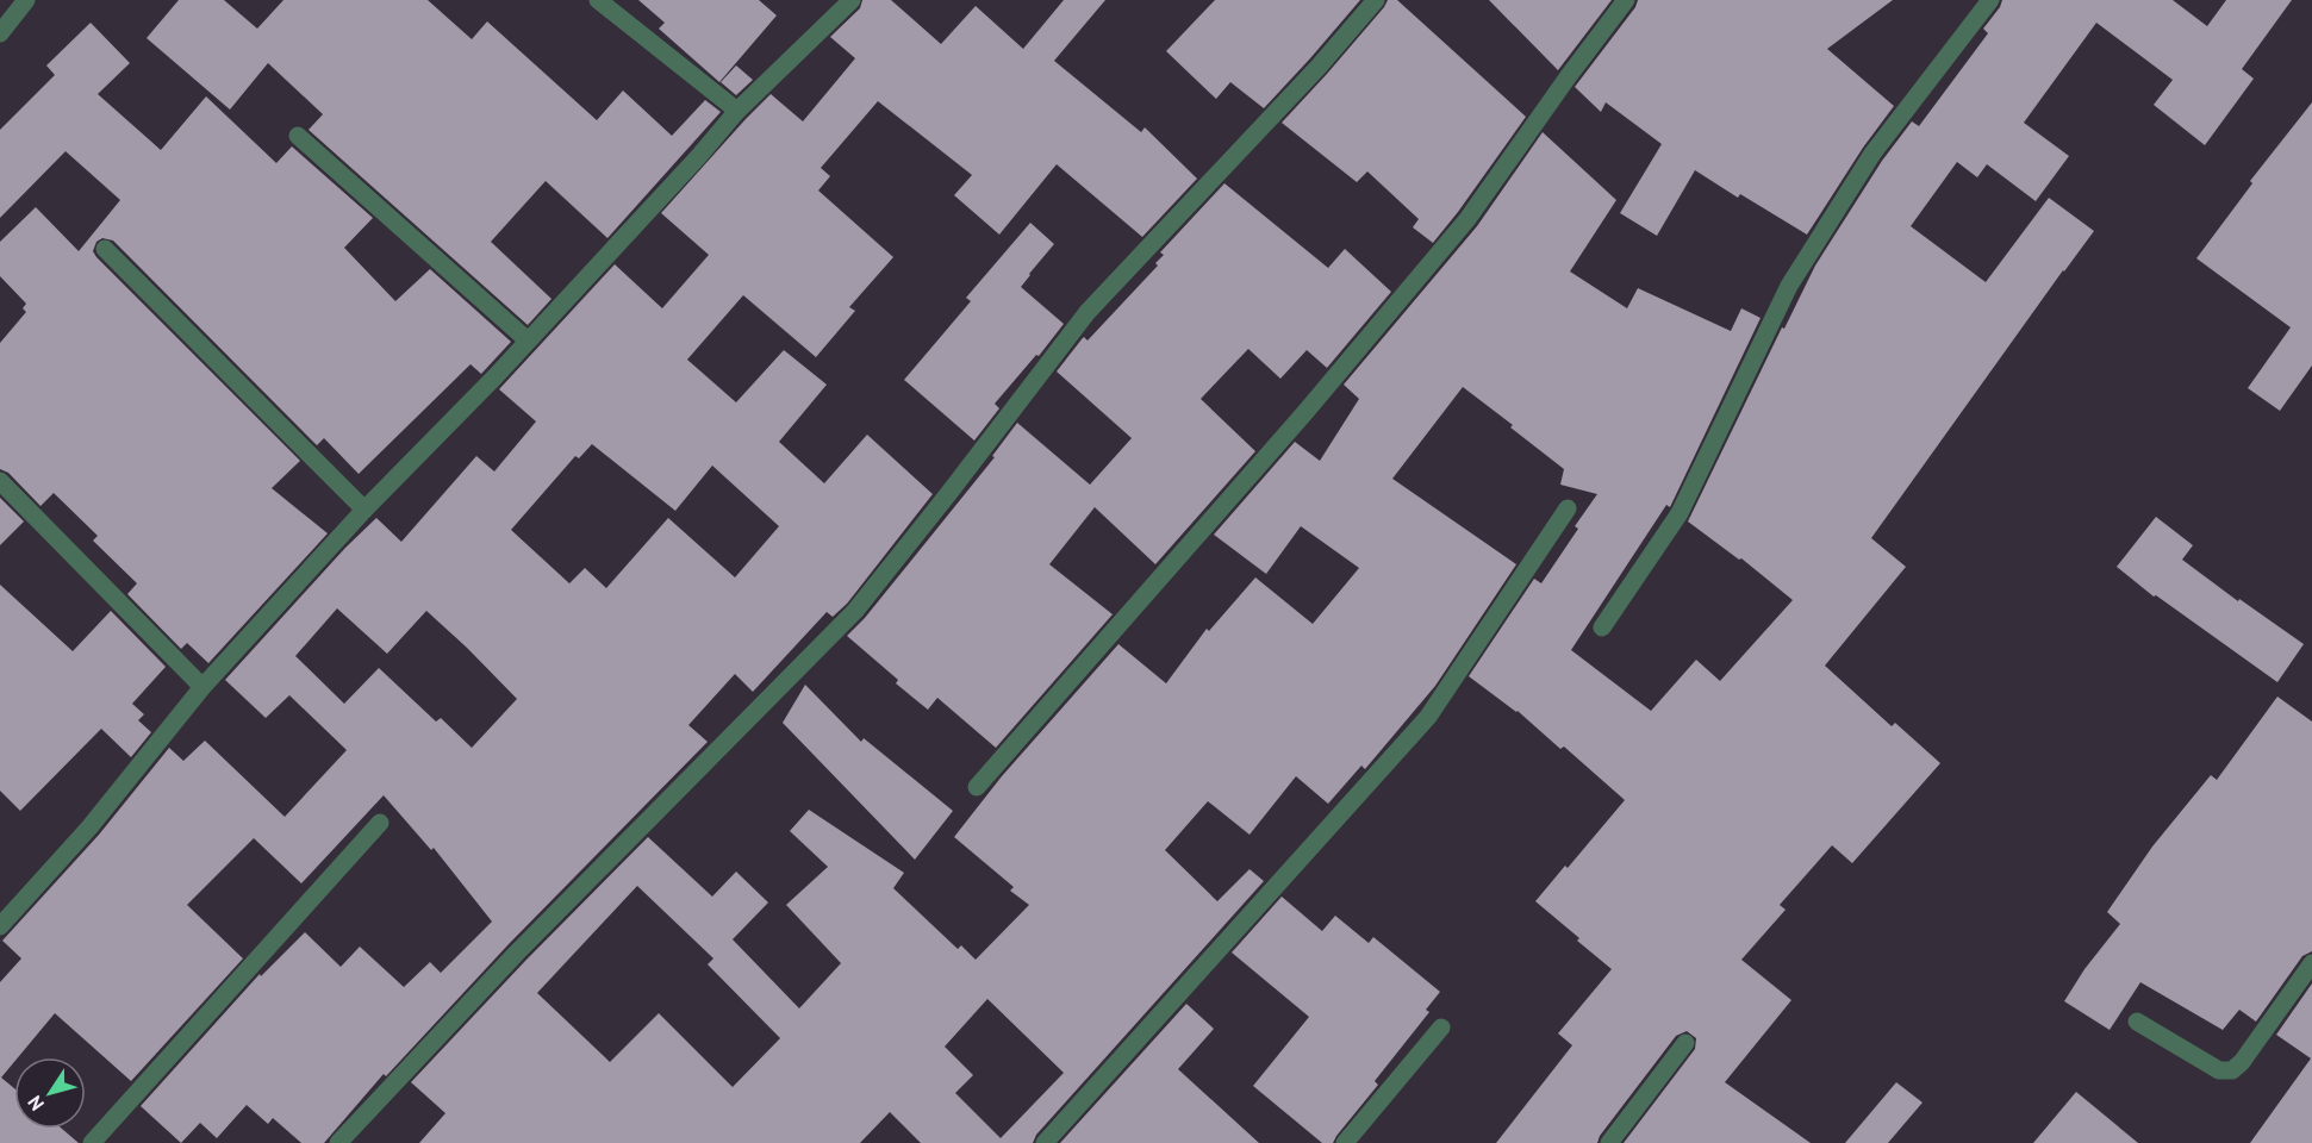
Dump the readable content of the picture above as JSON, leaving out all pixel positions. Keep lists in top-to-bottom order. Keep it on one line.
{"north":"bottom left"}
